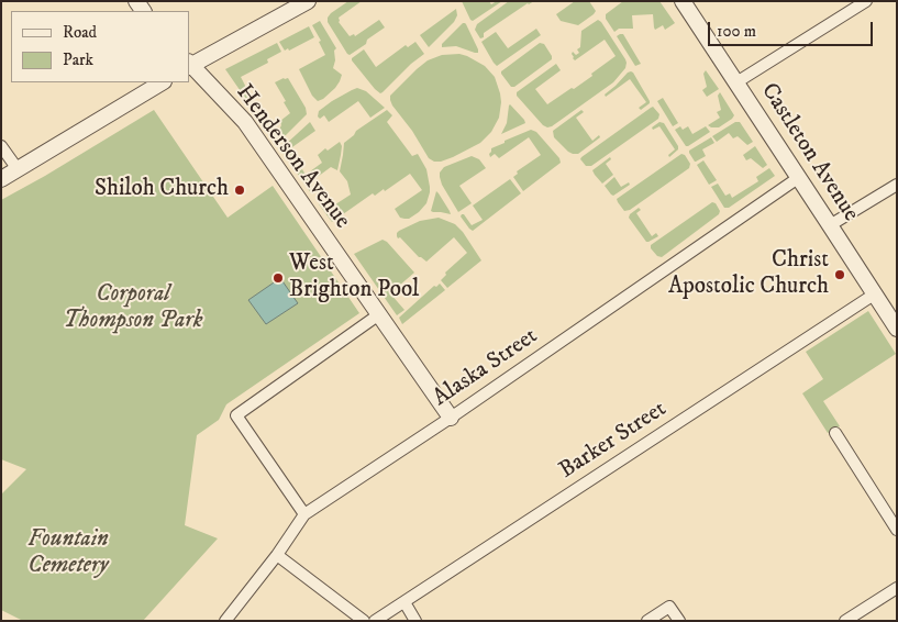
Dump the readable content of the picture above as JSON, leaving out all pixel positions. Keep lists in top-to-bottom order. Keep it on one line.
{"streets":{"street":["Castleton Avenue","Henderson Avenue","Alaska Street","Barker Street"]},"crossings":[["Castleton Avenue","Alaska Street"],["Castleton Avenue","Barker Street"],["Henderson Avenue","Alaska Street"]],"parks":["Corporal Thompson Park","Fountain Cemetery"],"places":["Shiloh Church","Christ Apostolic Church","West Brighton Pool"],"legend":["Road","Park"],"scale_bar":"100 m"}
